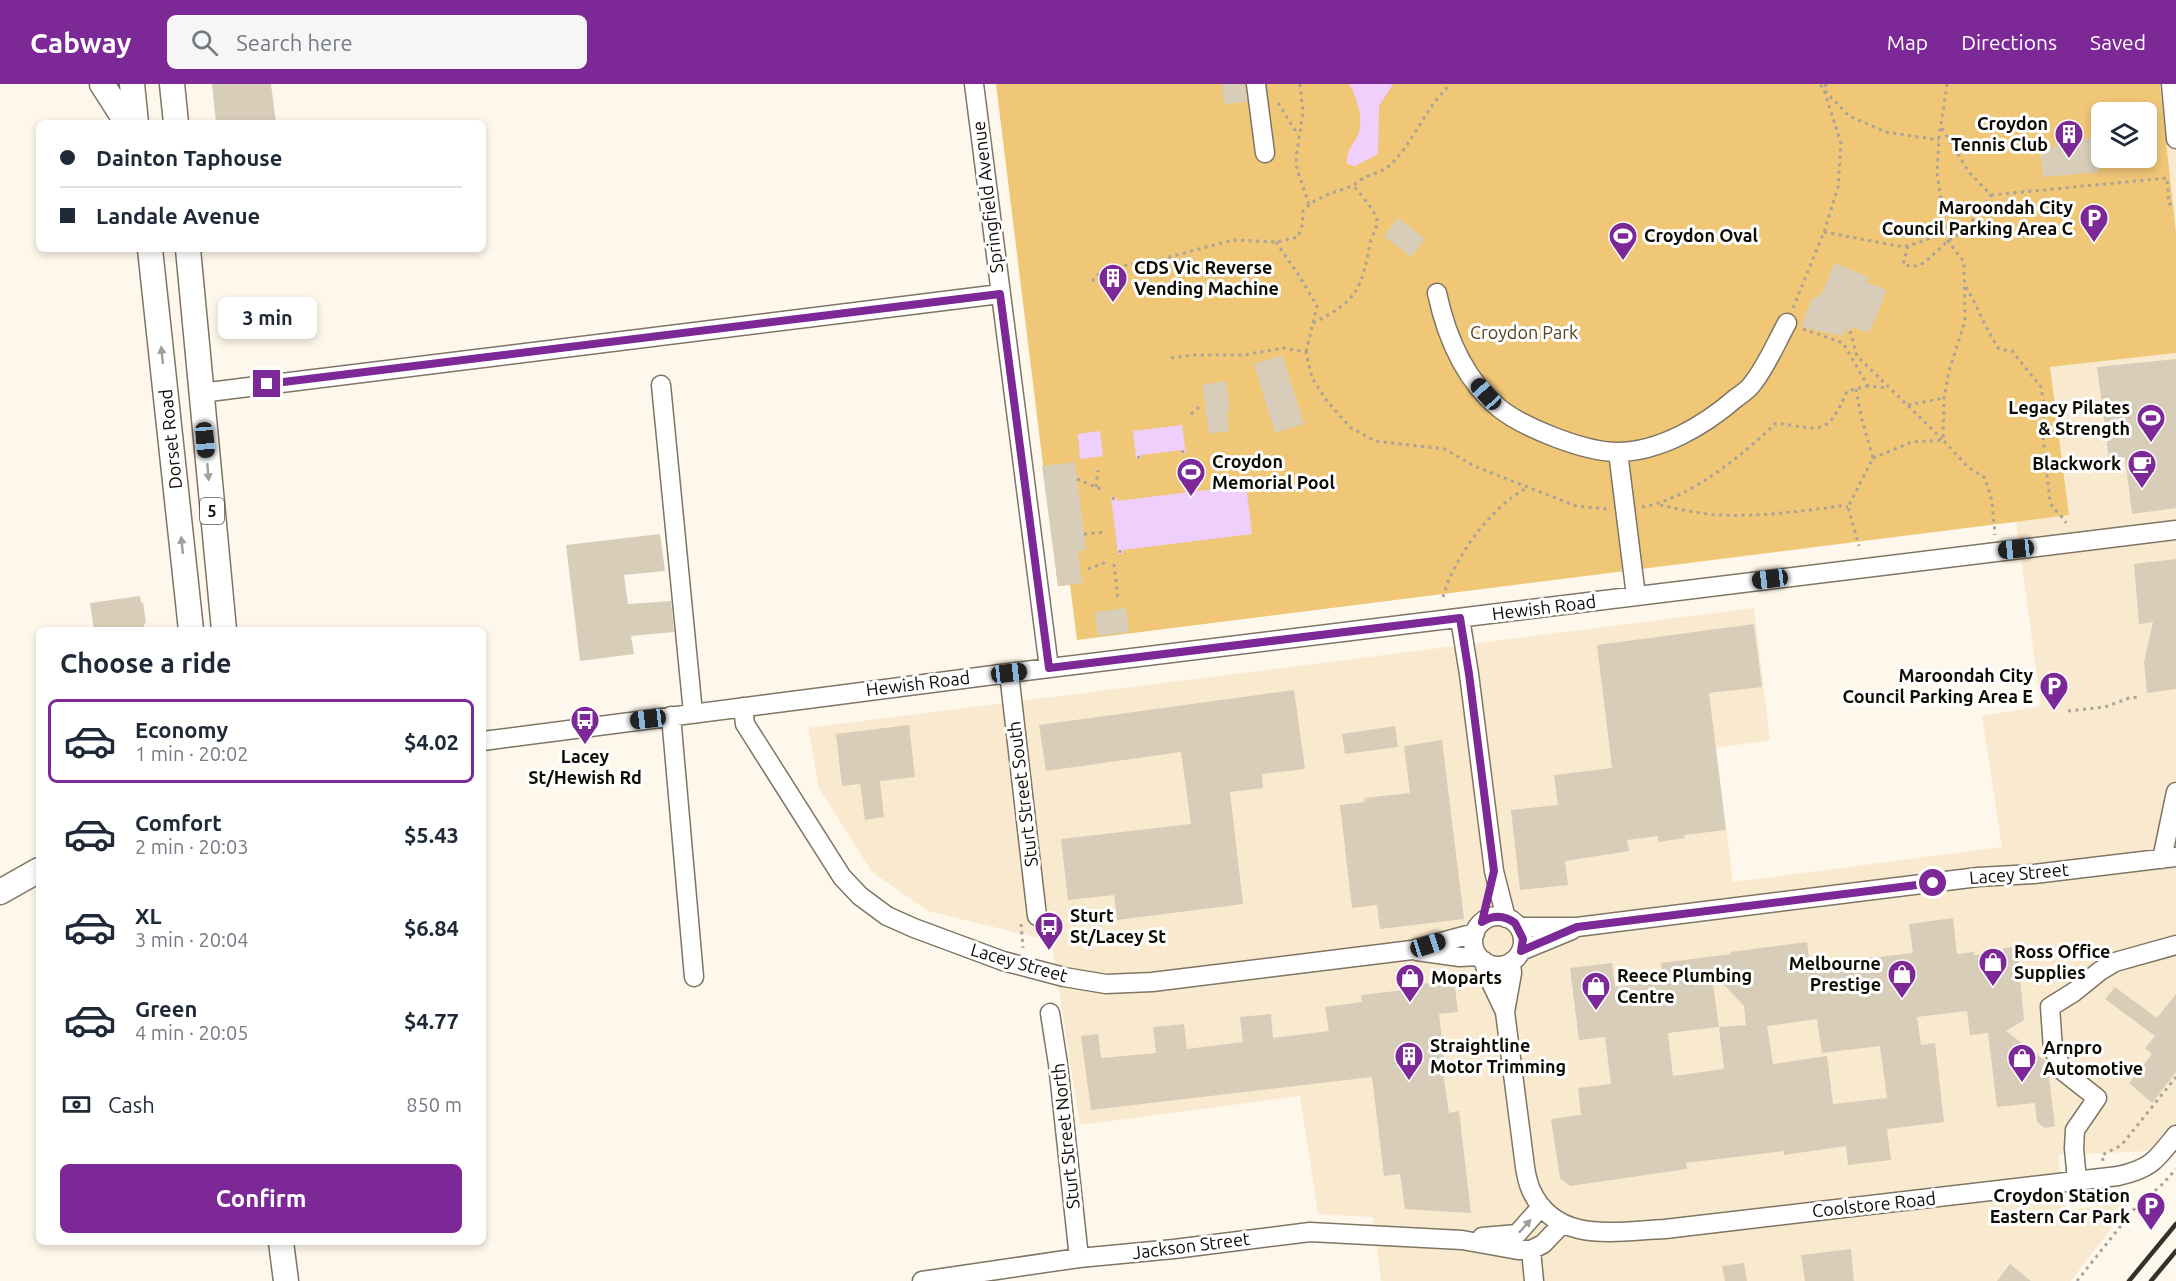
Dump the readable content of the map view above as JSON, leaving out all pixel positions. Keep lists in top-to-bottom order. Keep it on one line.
{"streets":{"main road":["Dorset Road","5"],"street":["Springfield Avenue","Hewish Road","Sturt Street South","Lacey Street","Sturt Street North","Coolstore Road","Jackson Street"]},"crossings":[["Springfield Avenue","Hewish Road"],["Hewish Road","Sturt Street South"],["Hewish Road","Lacey Street"],["Sturt Street North","Jackson Street"]],"parks":["Croydon Park"],"places":{"building":["Croydon Tennis Club","CDS Vic Reverse Vending Machine","Straightline Motor Trimming"],"parking":["Maroondah City Council Parking Area C","Maroondah City Council Parking Area E","Croydon Station Eastern Car Park"],"sports":["Croydon Oval","Legacy Pilates & Strength","Croydon Memorial Pool"],"cafe":["Blackwork"],"bus stop":["Lacey St/Hewish Rd","Sturt St/Lacey St"],"shop":["Ross Office Supplies","Melbourne Prestige","Moparts","Reece Plumbing Centre","Arnpro Automotive"]},"page":{"header":"Cabway","search":"Search here","nav":["Map","Directions","Saved"],"banner":["Dainton Taphouse","Landale Avenue"],"bubble":"3 min","heading":"Choose a ride","list":[{"name":"Economy","note":"1 min · 20:02","value":"$4.02"},{"name":"Comfort","note":"2 min · 20:03","value":"$5.43"},{"name":"XL","note":"3 min · 20:04","value":"$6.84"},{"name":"Green","note":"4 min · 20:05","value":"$4.77"}],"pay":["Cash","850 m"],"buttons":"Confirm"}}
